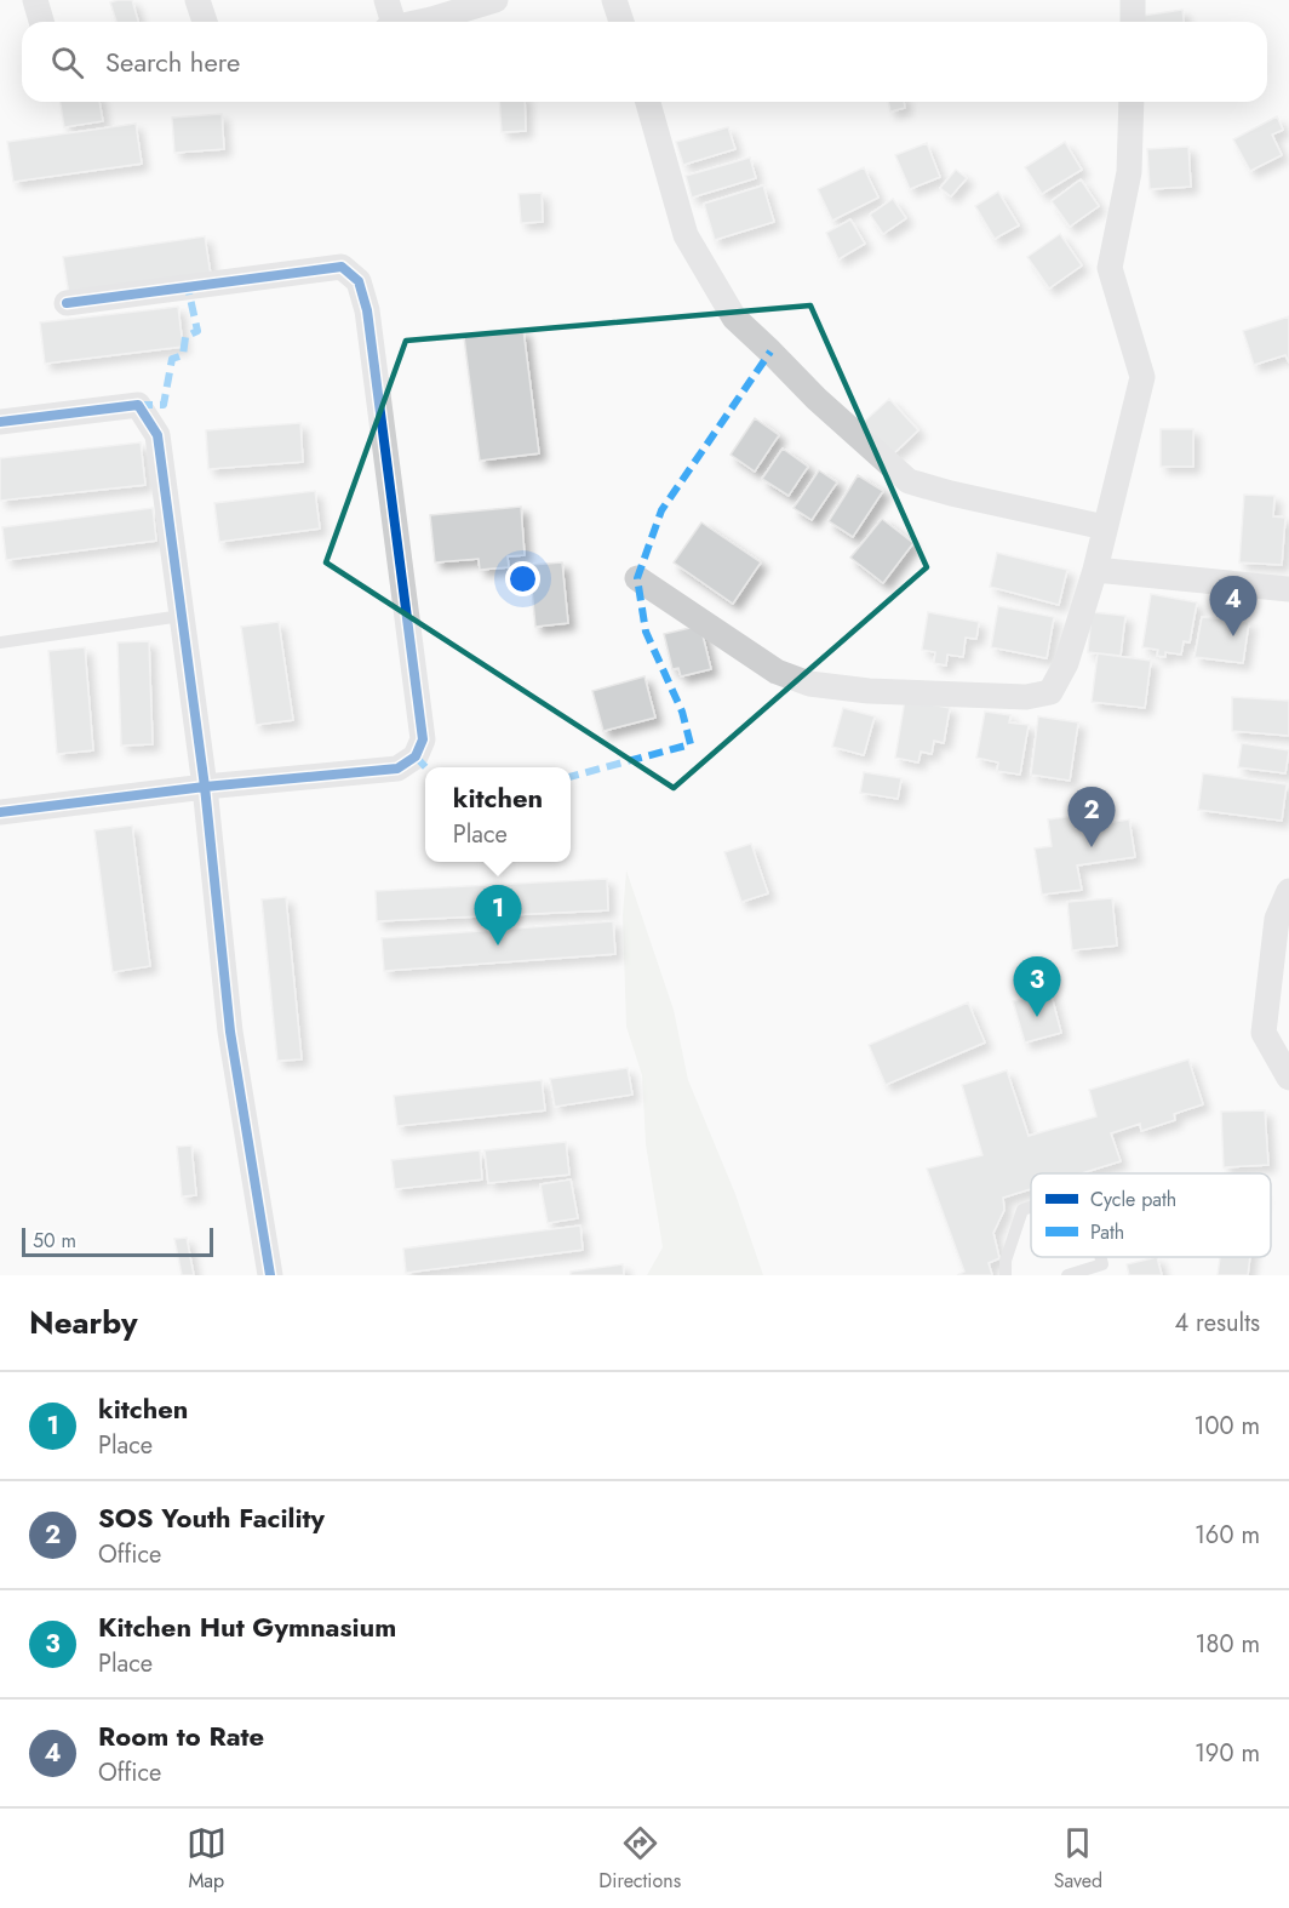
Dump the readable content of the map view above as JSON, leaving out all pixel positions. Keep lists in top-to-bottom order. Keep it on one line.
{"legend":["Cycle path","Path"],"scale_bar":"50 m","page":{"search":"Search here","pins":["4","2","1","3"],"popup":["kitchen","Place"],"scale":"50 m","heading":["Nearby","4 results"],"list":[{"mark":"1","name":"kitchen","note":"Place","value":"100 m"},{"mark":"2","name":"SOS Youth Facility","note":"Office","value":"160 m"},{"mark":"3","name":"Kitchen Hut Gymnasium","note":"Place","value":"180 m"},{"mark":"4","name":"Room to Rate","note":"Office","value":"190 m"}],"nav":["Map","Directions","Saved"]}}
